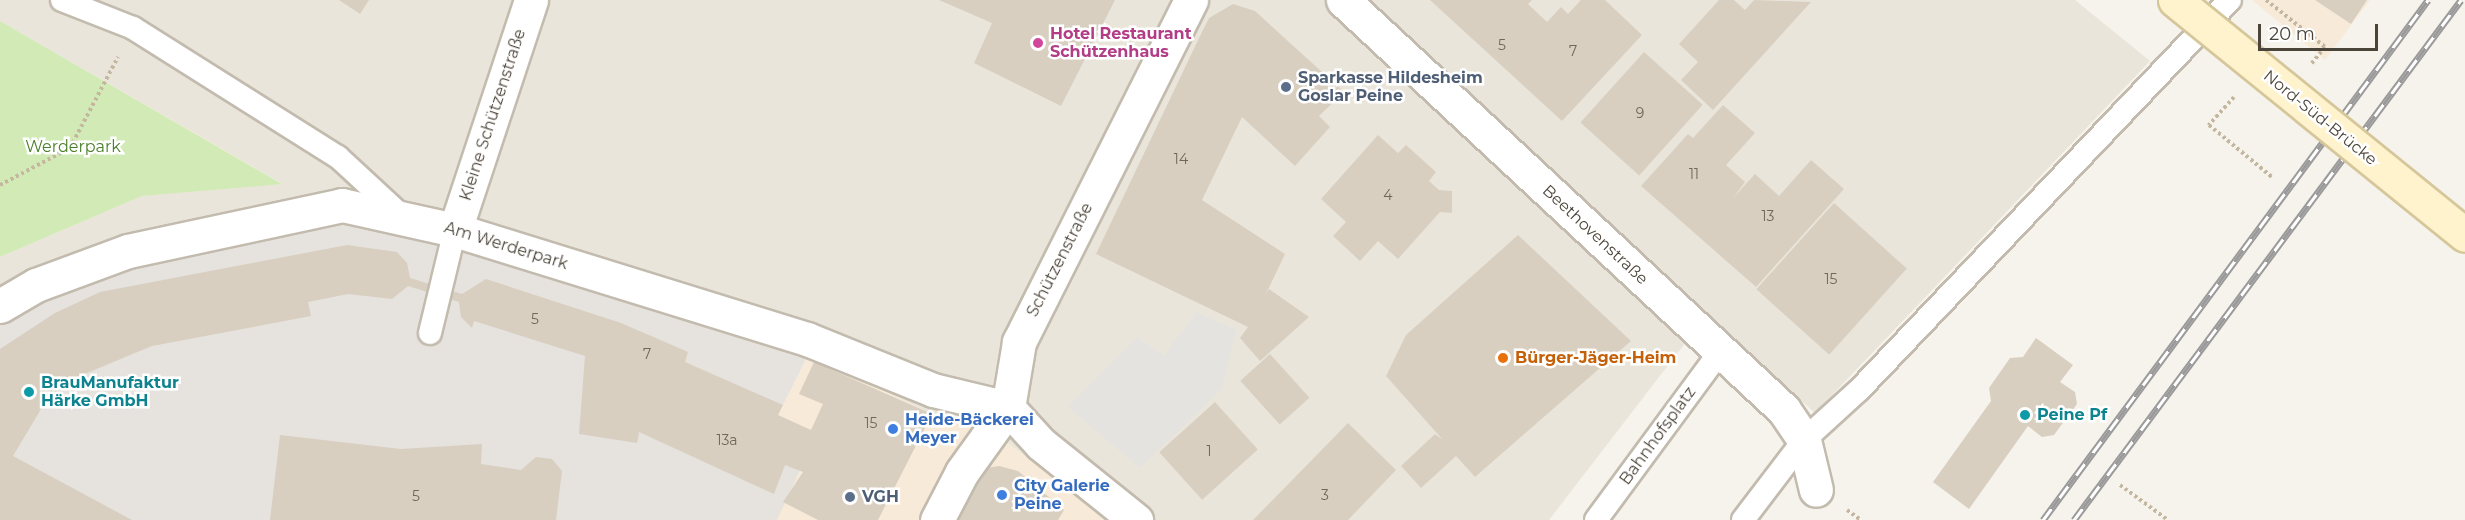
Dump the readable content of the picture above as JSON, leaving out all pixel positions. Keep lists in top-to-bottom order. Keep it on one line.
{"streets":{"street":["Kleine Schützenstraße","Nord-Süd-Brücke","Beethovenstraße","Am Werderpark","Schützenstraße"],"lane":["Bahnhofsplatz"]},"crossings":[["Kleine Schützenstraße","Am Werderpark"],["Beethovenstraße","Bahnhofsplatz"],["Am Werderpark","Schützenstraße"]],"parks":["Werderpark"],"places":["Hotel Restaurant Schützenhaus","Sparkasse Hildesheim Goslar Peine","Bürger-Jäger-Heim","BrauManufaktur Härke GmbH","Peine Pf","Heide-Bäckerei Meyer","City Galerie Peine","VGH"],"house_numbers":["5","7","9","14","11","4","13","15","5","7","15","13a","1","3","5"],"scale_bar":"20 m"}
